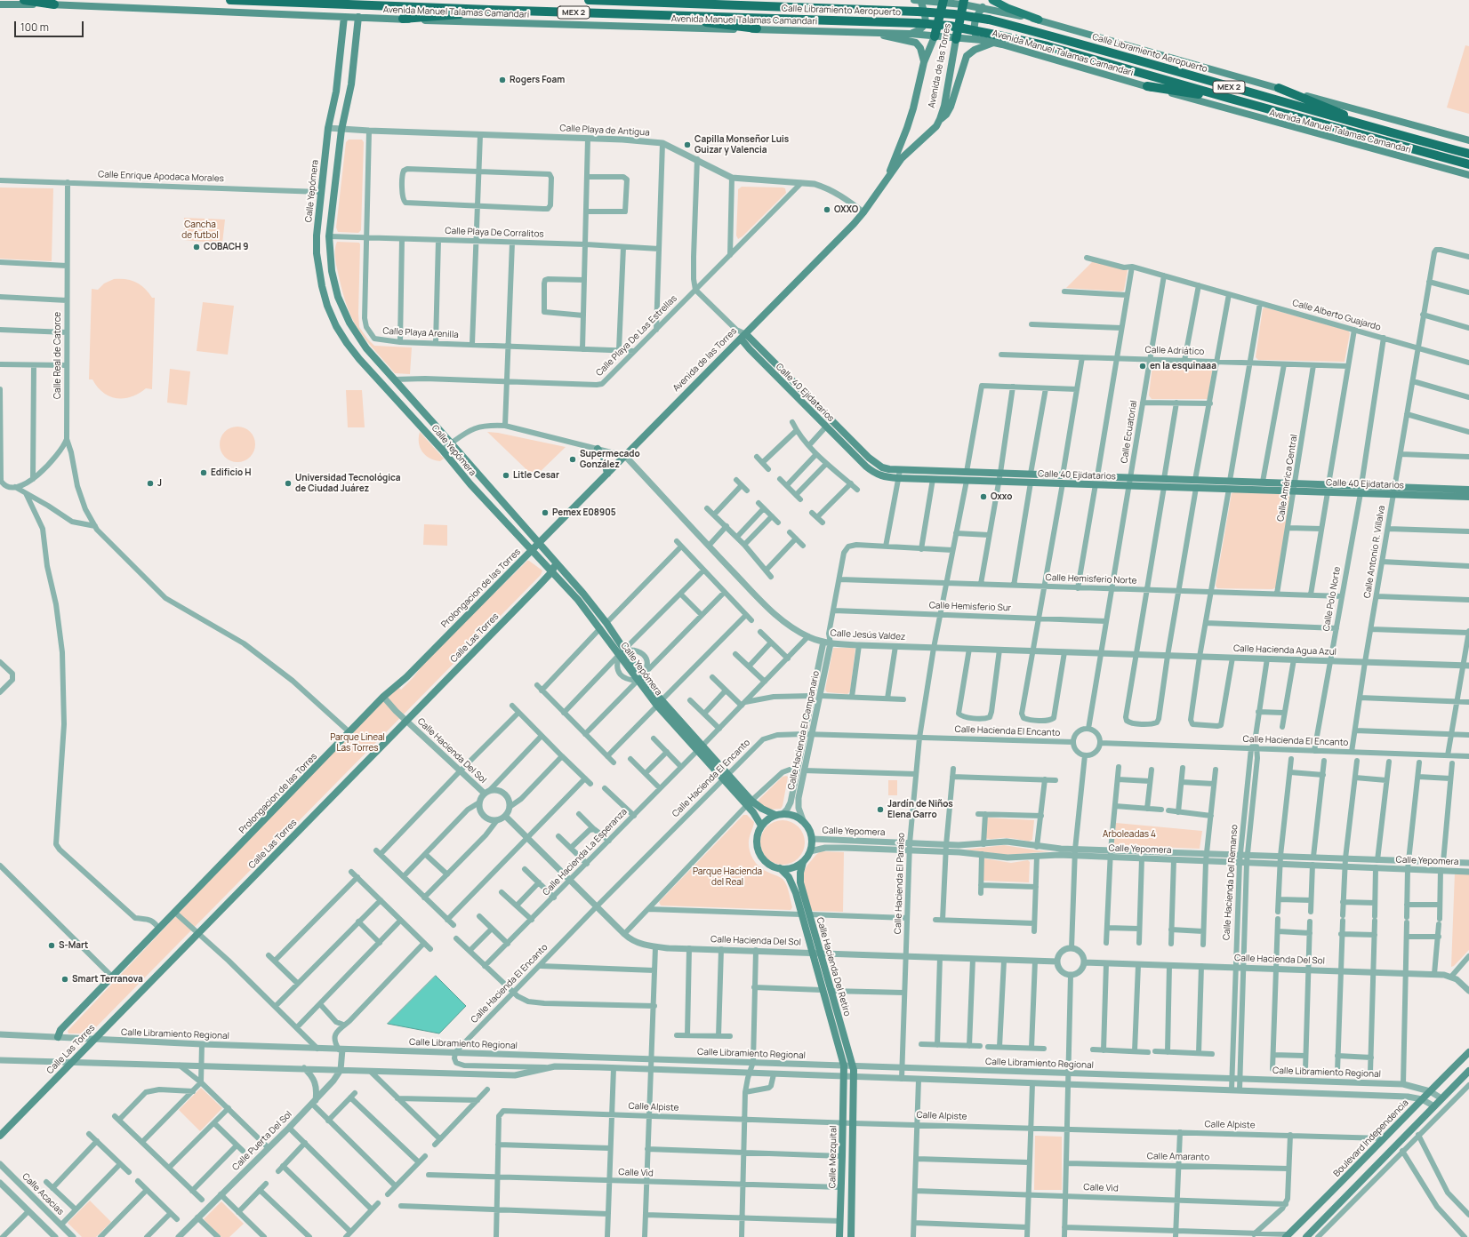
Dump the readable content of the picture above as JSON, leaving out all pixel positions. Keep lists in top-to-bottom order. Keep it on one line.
{"streets":{"highway":["Calle Libramiento Aeropuerto","MEX 2","Avenida de las Torres"],"main road":["Avenida Manuel Talamas Camandari","Calle Yepómera","Calle 40 Ejidatarios","Prolongacion de las Torres","Calle Las Torres","Calle Hacienda Del Retiro","Boulevard Independencia","Calle Mezquital"],"street":["Calle Playa de Antigua","Calle Enrique Apodaca Morales","Calle Playa De Corralitos","Calle Alberto Guajardo","Calle Playa Arenilla","Calle Playa De Las Estrellas","Calle Adriático","Calle Real de Catorce","Calle Ecuatorial","Calle América Central","Calle Antonio R. Villalva","Calle Hemisferio Norte","Calle Polo Norte","Calle Hemisferio Sur","Calle Jesús Valdez","Calle Hacienda Agua Azul","Calle Hacienda El Campanario","Calle Hacienda El Encanto","Calle Hacienda Del Sol","Calle Yepomera","Calle Hacienda La Esperanza","Calle Hacienda Del Remanso","Calle Hacienda El Paraíso","Calle Libramiento Regional","Calle Alpiste","Calle Puerta Del Sol","Calle Amaranto","Calle Vid","Calle Acacias"]},"crossings":[["Calle Libramiento Aeropuerto","Avenida Manuel Talamas Camandari"],["Calle Libramiento Aeropuerto","MEX 2"],["Avenida Manuel Talamas Camandari","MEX 2"],["Avenida Manuel Talamas Camandari","Avenida de las Torres"],["Avenida Manuel Talamas Camandari","Calle Yepómera"],["Avenida de las Torres","Calle Playa de Antigua"],["Avenida de las Torres","Calle Yepómera"],["Avenida de las Torres","Calle 40 Ejidatarios"],["Avenida de las Torres","Prolongacion de las Torres"],["Avenida de las Torres","Calle Jesús Valdez"],["Calle Playa de Antigua","Calle Yepómera"],["Calle Playa de Antigua","Calle Playa Arenilla"],["Calle Playa de Antigua","Calle Playa De Las Estrellas"],["Calle Enrique Apodaca Morales","Calle Yepómera"],["Calle Enrique Apodaca Morales","Calle Real de Catorce"],["Calle Yepómera","Calle Playa De Corralitos"],["Calle Yepómera","Calle Playa De Las Estrellas"],["Calle Yepómera","Prolongacion de las Torres"],["Calle Yepómera","Calle Las Torres"],["Calle Yepómera","Calle Hacienda El Campanario"],["Calle Yepómera","Calle Hacienda El Encanto"],["Calle Yepómera","Calle Yepomera"],["Calle Yepómera","Calle Hacienda La Esperanza"],["Calle Yepómera","Calle Hacienda Del Retiro"],["Calle Playa De Corralitos","Calle Playa Arenilla"],["Calle Alberto Guajardo","Calle Ecuatorial"],["Calle Alberto Guajardo","Calle Antonio R. Villalva"],["Calle Playa Arenilla","Calle Playa De Las Estrellas"],["Calle Adriático","Calle Ecuatorial"],["Calle Adriático","Calle América Central"],["Calle 40 Ejidatarios","Calle Ecuatorial"],["Calle 40 Ejidatarios","Calle América Central"],["Calle 40 Ejidatarios","Calle Antonio R. Villalva"],["Calle 40 Ejidatarios","Calle Polo Norte"],["Calle 40 Ejidatarios","Calle Hacienda El Paraíso"],["Calle Ecuatorial","Calle Hemisferio Norte"],["Calle Ecuatorial","Calle Hemisferio Sur"],["Calle Ecuatorial","Calle Jesús Valdez"],["Calle Ecuatorial","Calle Hacienda Agua Azul"],["Calle Ecuatorial","Calle Hacienda El Encanto"],["Calle América Central","Calle Hemisferio Norte"],["Calle Antonio R. Villalva","Calle Hacienda Agua Azul"],["Calle Antonio R. Villalva","Calle Hacienda El Encanto"],["Calle Hemisferio Norte","Calle Polo Norte"],["Calle Hemisferio Norte","Calle Hacienda El Paraíso"],["Prolongacion de las Torres","Calle Hacienda Del Sol"],["Prolongacion de las Torres","Calle Libramiento Regional"],["Calle Polo Norte","Calle Hacienda Agua Azul"],["Calle Polo Norte","Calle Hacienda El Encanto"],["Calle Hemisferio Sur","Calle Hacienda El Paraíso"],["Calle Jesús Valdez","Calle Hacienda Agua Azul"],["Calle Jesús Valdez","Calle Hacienda El Campanario"],["Calle Jesús Valdez","Calle Hacienda La Esperanza"],["Calle Jesús Valdez","Calle Hacienda El Paraíso"],["Calle Las Torres","Calle Hacienda Del Sol"],["Calle Las Torres","Calle Libramiento Regional"],["Calle Hacienda Agua Azul","Calle Hacienda Del Remanso"],["Calle Hacienda El Campanario","Calle Hacienda El Encanto"],["Calle Hacienda El Campanario","Calle Yepomera"],["Calle Hacienda El Campanario","Calle Hacienda Del Retiro"],["Calle Hacienda El Encanto","Calle Hacienda Del Sol"],["Calle Hacienda El Encanto","Calle Hacienda Del Remanso"],["Calle Hacienda El Encanto","Calle Hacienda El Paraíso"],["Calle Hacienda El Encanto","Calle Libramiento Regional"],["Calle Hacienda Del Sol","Calle Hacienda La Esperanza"],["Calle Hacienda Del Sol","Calle Hacienda Del Remanso"],["Calle Hacienda Del Sol","Calle Hacienda El Paraíso"],["Calle Hacienda Del Sol","Calle Hacienda Del Retiro"],["Calle Yepomera","Calle Hacienda Del Remanso"],["Calle Yepomera","Calle Hacienda El Paraíso"],["Calle Yepomera","Calle Hacienda Del Retiro"],["Calle Hacienda Del Remanso","Calle Libramiento Regional"],["Calle Hacienda El Paraíso","Calle Libramiento Regional"],["Calle Hacienda Del Retiro","Calle Libramiento Regional"],["Calle Hacienda Del Retiro","Calle Mezquital"],["Calle Libramiento Regional","Boulevard Independencia"],["Calle Alpiste","Boulevard Independencia"],["Calle Alpiste","Calle Mezquital"],["Calle Mezquital","Calle Vid"]],"parks":["Cancha de futbol","Parque Lineal Las Torres","Arboleadas 4","Parque Hacienda del Real"],"places":["Rogers Foam","Capilla Monseñor Luis Guizar y Valencia","OXXO","COBACH 9","en la esquinaaa","Supermecado González","Edificio H","Litle Cesar","J","Universidad Tecnológica de Ciudad Juárez","Oxxo","Pemex E08905","Jardín de Niños Elena Garro","S-Mart","Smart Terranova"],"scale_bar":"100 m"}
